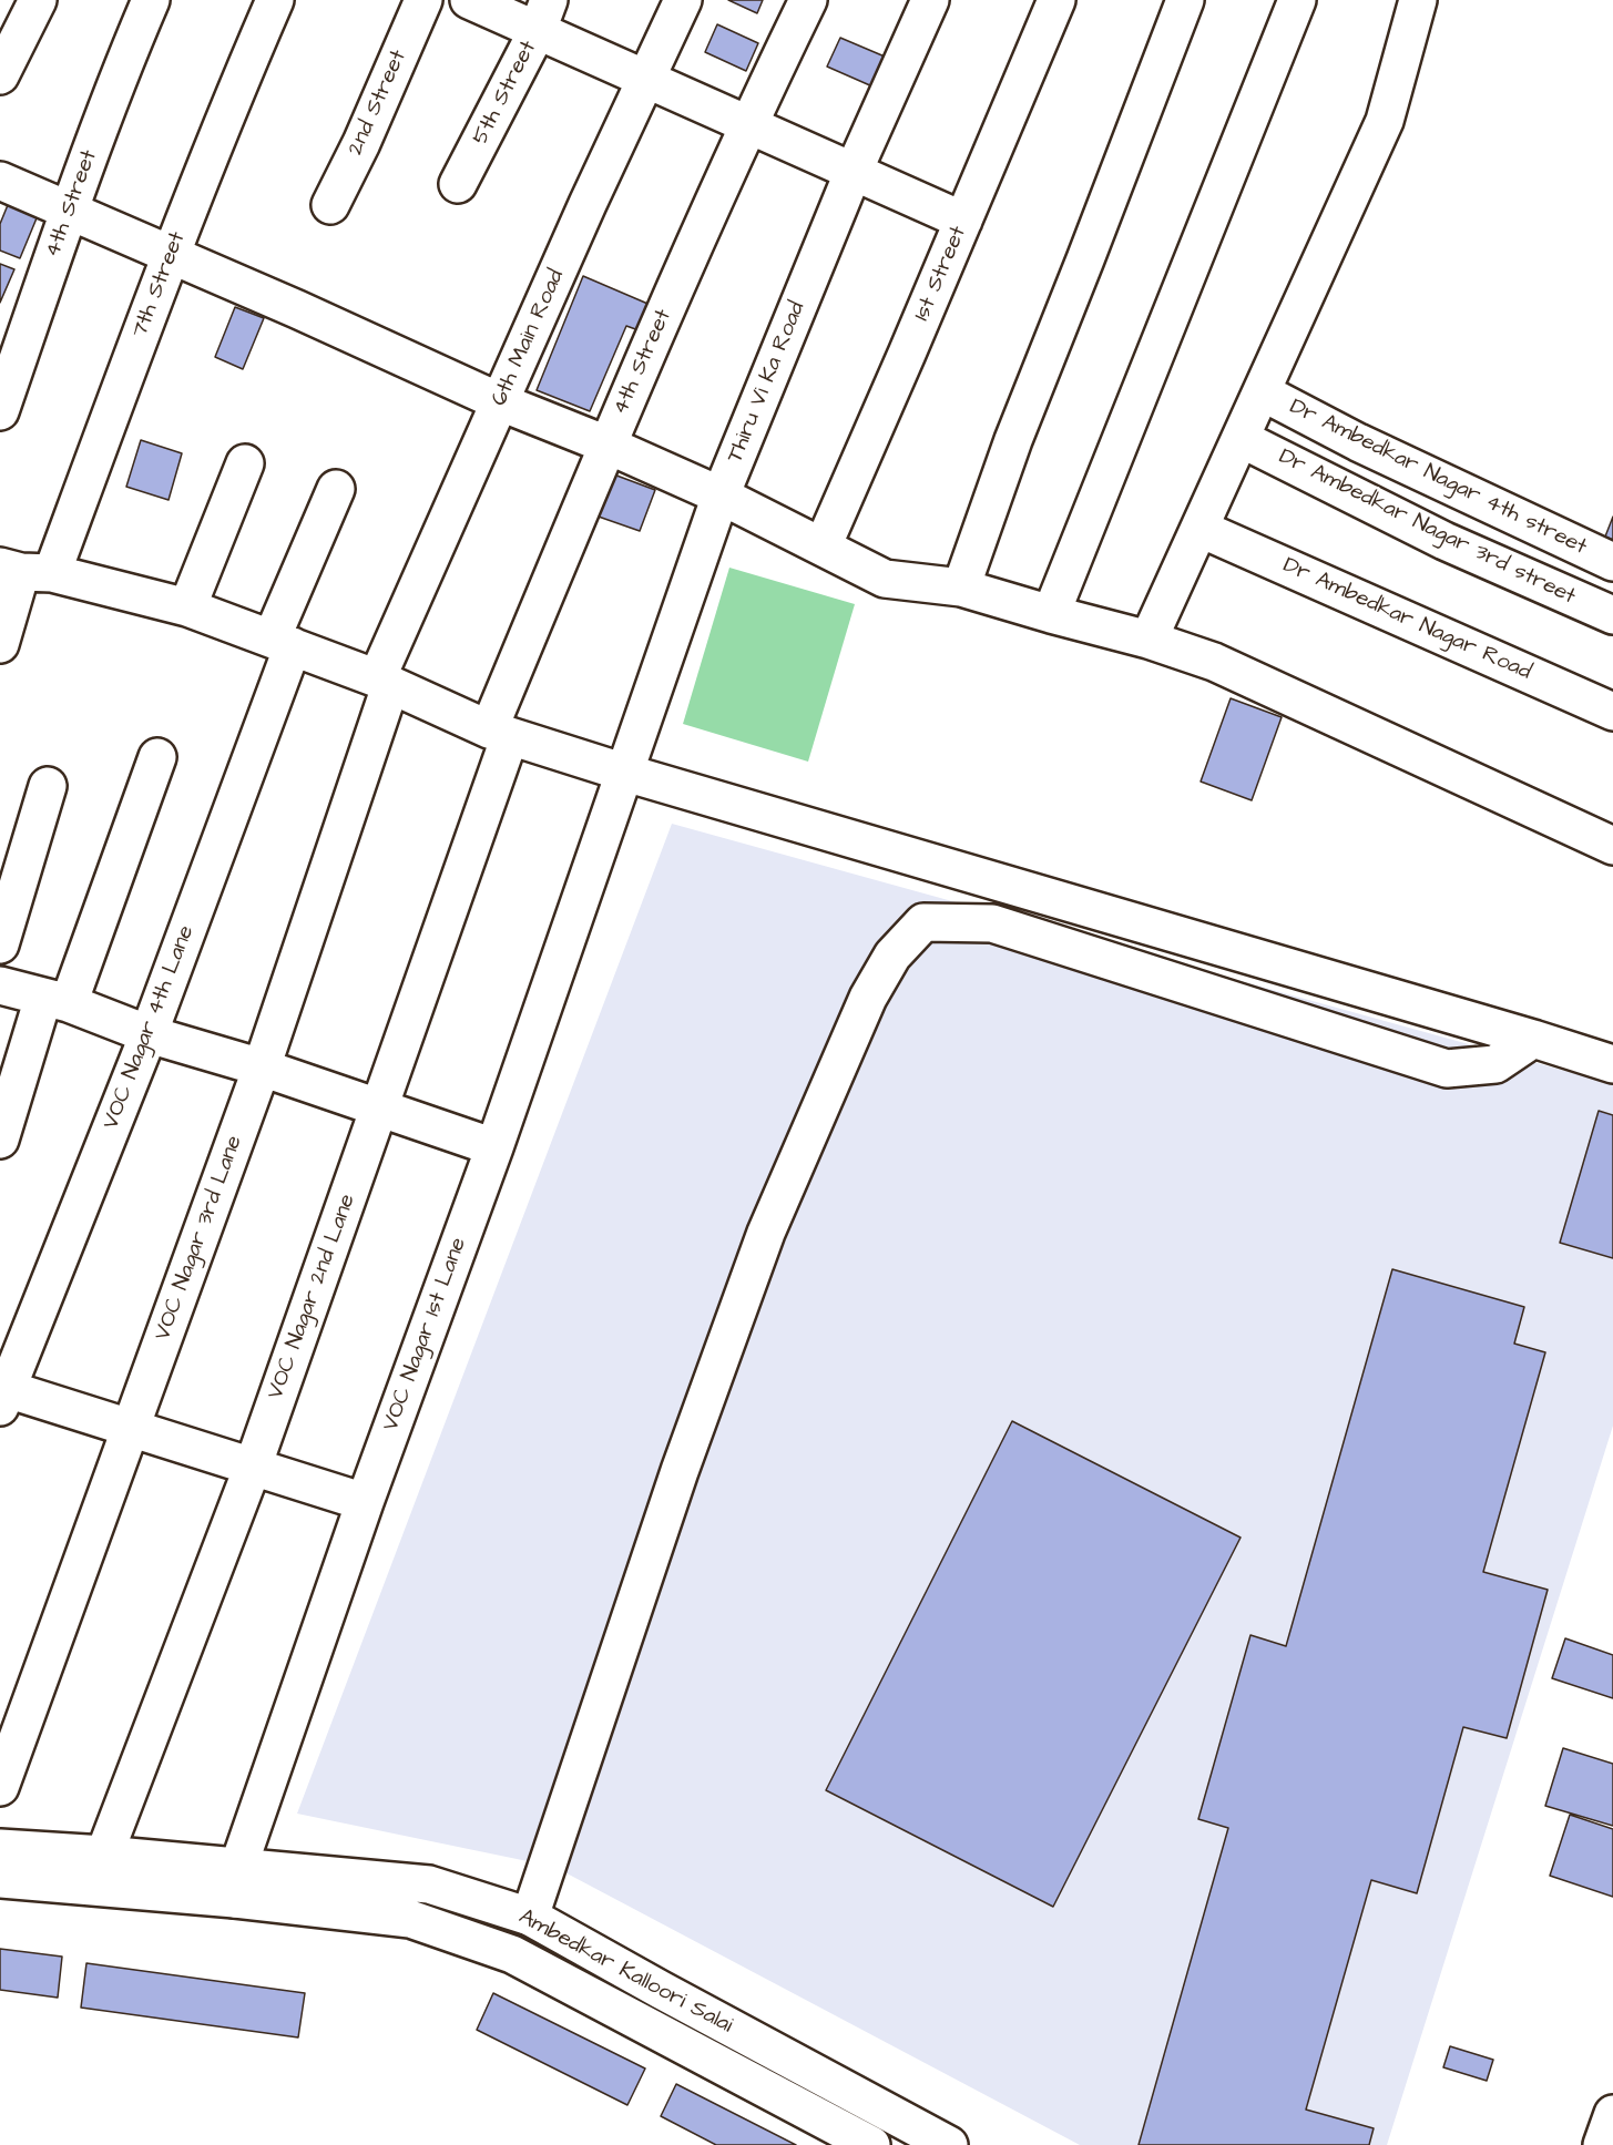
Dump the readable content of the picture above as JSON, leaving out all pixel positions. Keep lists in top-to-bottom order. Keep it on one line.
{"streets":{"street":["5th Street","2nd Street","4th Street","1st Street","7th Street","6th Main Road","Thiru Vi Ka Road","Dr Ambedkar Nagar 4th street","Dr Ambedkar Nagar 3rd street","Dr Ambedkar Nagar Road","VOC Nagar 4th Lane","VOC Nagar 3rd Lane","VOC Nagar 2nd Lane","VOC Nagar 1st Lane","Ambedkar Kalloori Salai"]},"crossings":[["4th Street","VOC Nagar 2nd Lane"],["6th Main Road","VOC Nagar 3rd Lane"],["Thiru Vi Ka Road","VOC Nagar 1st Lane"],["VOC Nagar 2nd Lane","Ambedkar Kalloori Salai"],["VOC Nagar 1st Lane","Ambedkar Kalloori Salai"]]}
